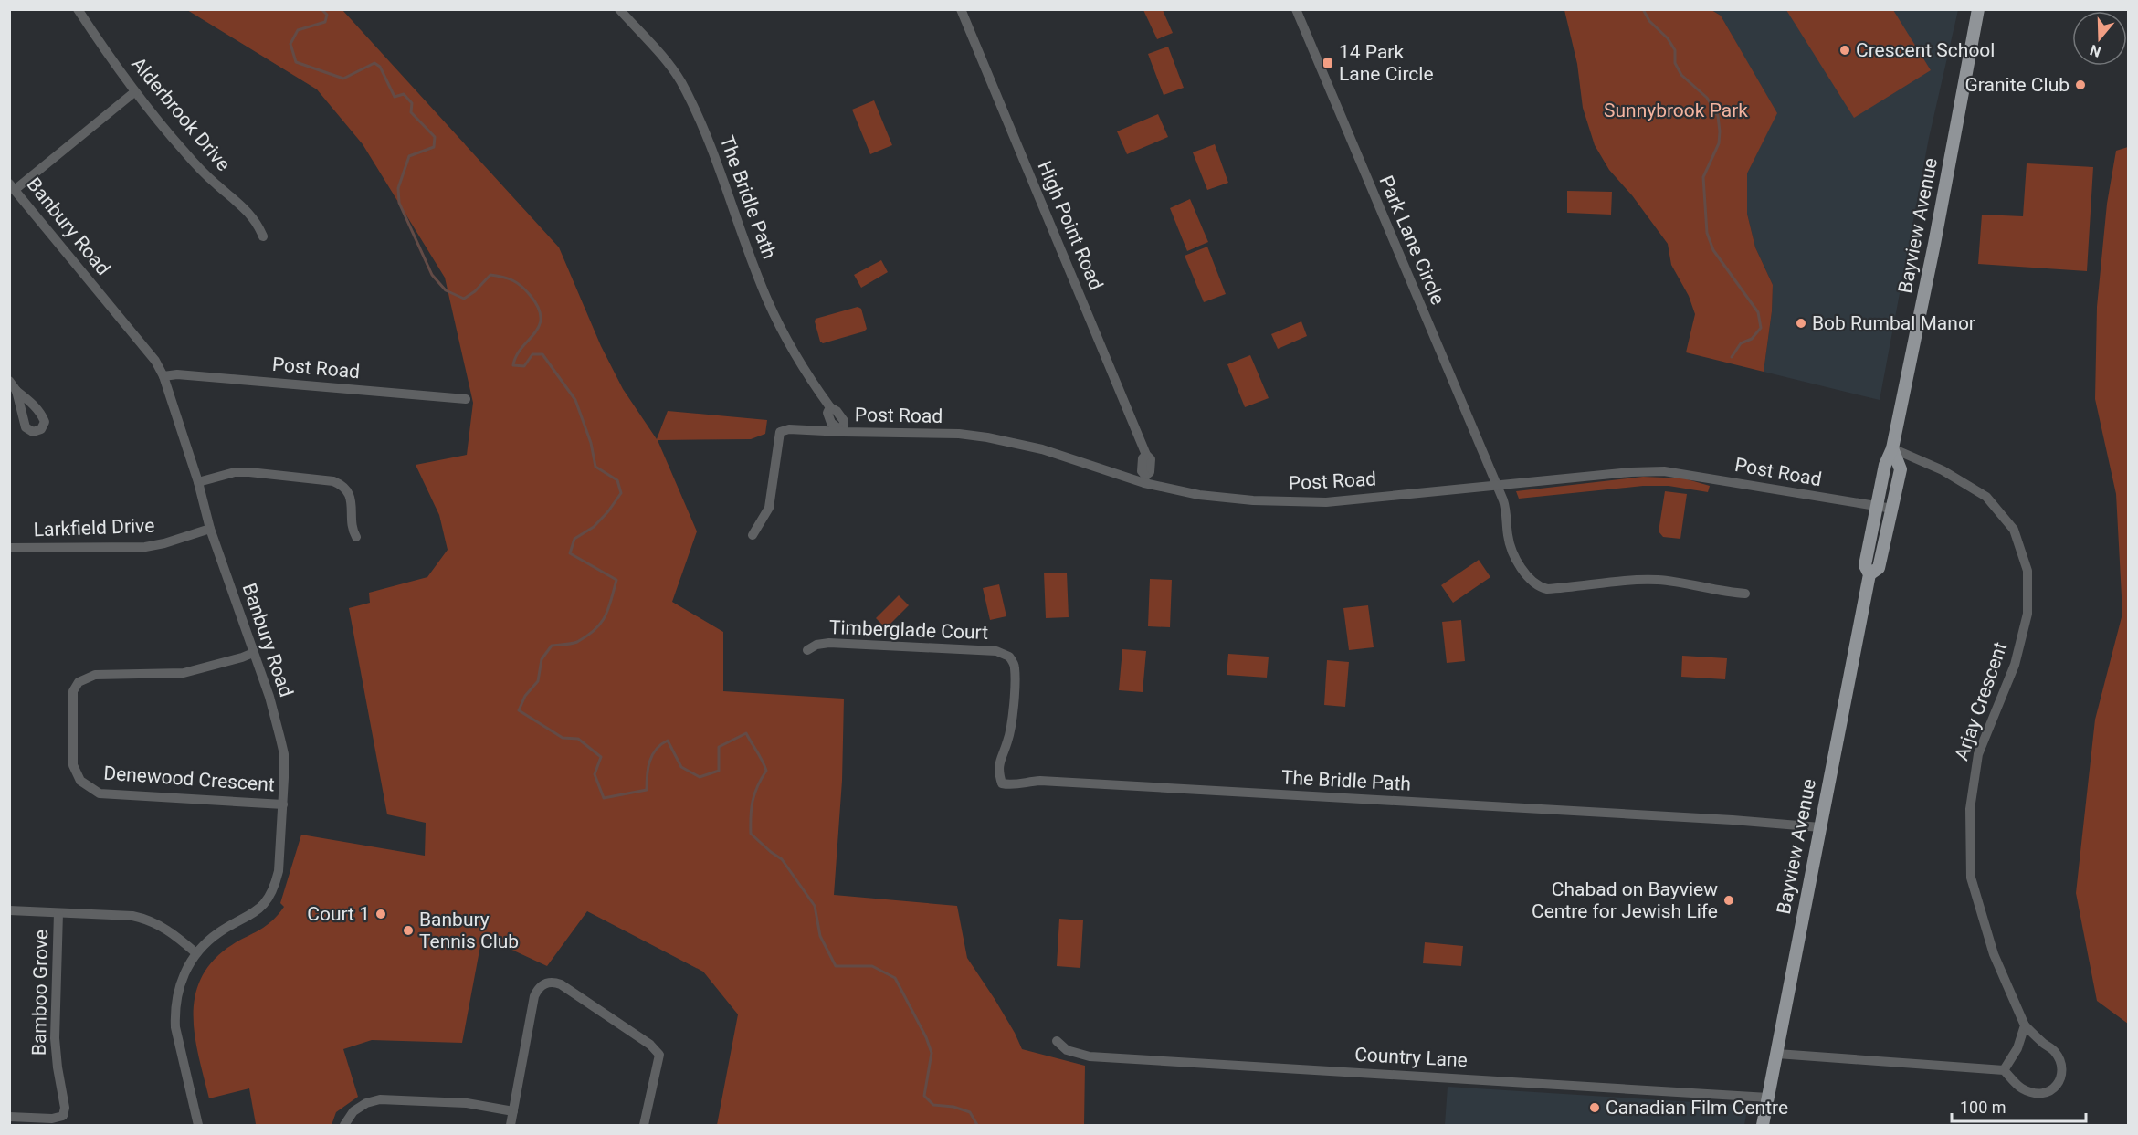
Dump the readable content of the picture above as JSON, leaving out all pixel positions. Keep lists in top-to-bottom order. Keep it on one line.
{"streets":{"main road":["Bayview Avenue"],"street":["Alderbrook Drive","The Bridle Path","High Point Road","Banbury Road","Park Lane Circle","Post Road","Larkfield Drive","Timberglade Court","Arjay Crescent","Denewood Crescent","Bamboo Grove","Country Lane"]},"crossings":[["The Bridle Path","Bayview Avenue"],["The Bridle Path","Post Road"],["The Bridle Path","Timberglade Court"],["High Point Road","Post Road"],["Bayview Avenue","Post Road"],["Bayview Avenue","Arjay Crescent"],["Bayview Avenue","Country Lane"],["Banbury Road","Post Road"],["Banbury Road","Larkfield Drive"],["Banbury Road","Denewood Crescent"],["Park Lane Circle","Post Road"]],"parks":["Sunnybrook Park"],"places":{"other":["Crescent School","Granite Club","Bob Rumbal Manor","Chabad on Bayview Centre for Jewish Life","Court 1","Banbury Tennis Club","Canadian Film Centre"],"transit":["14 Park Lane Circle"]},"scale_bar":"100 m","north":"bottom"}
